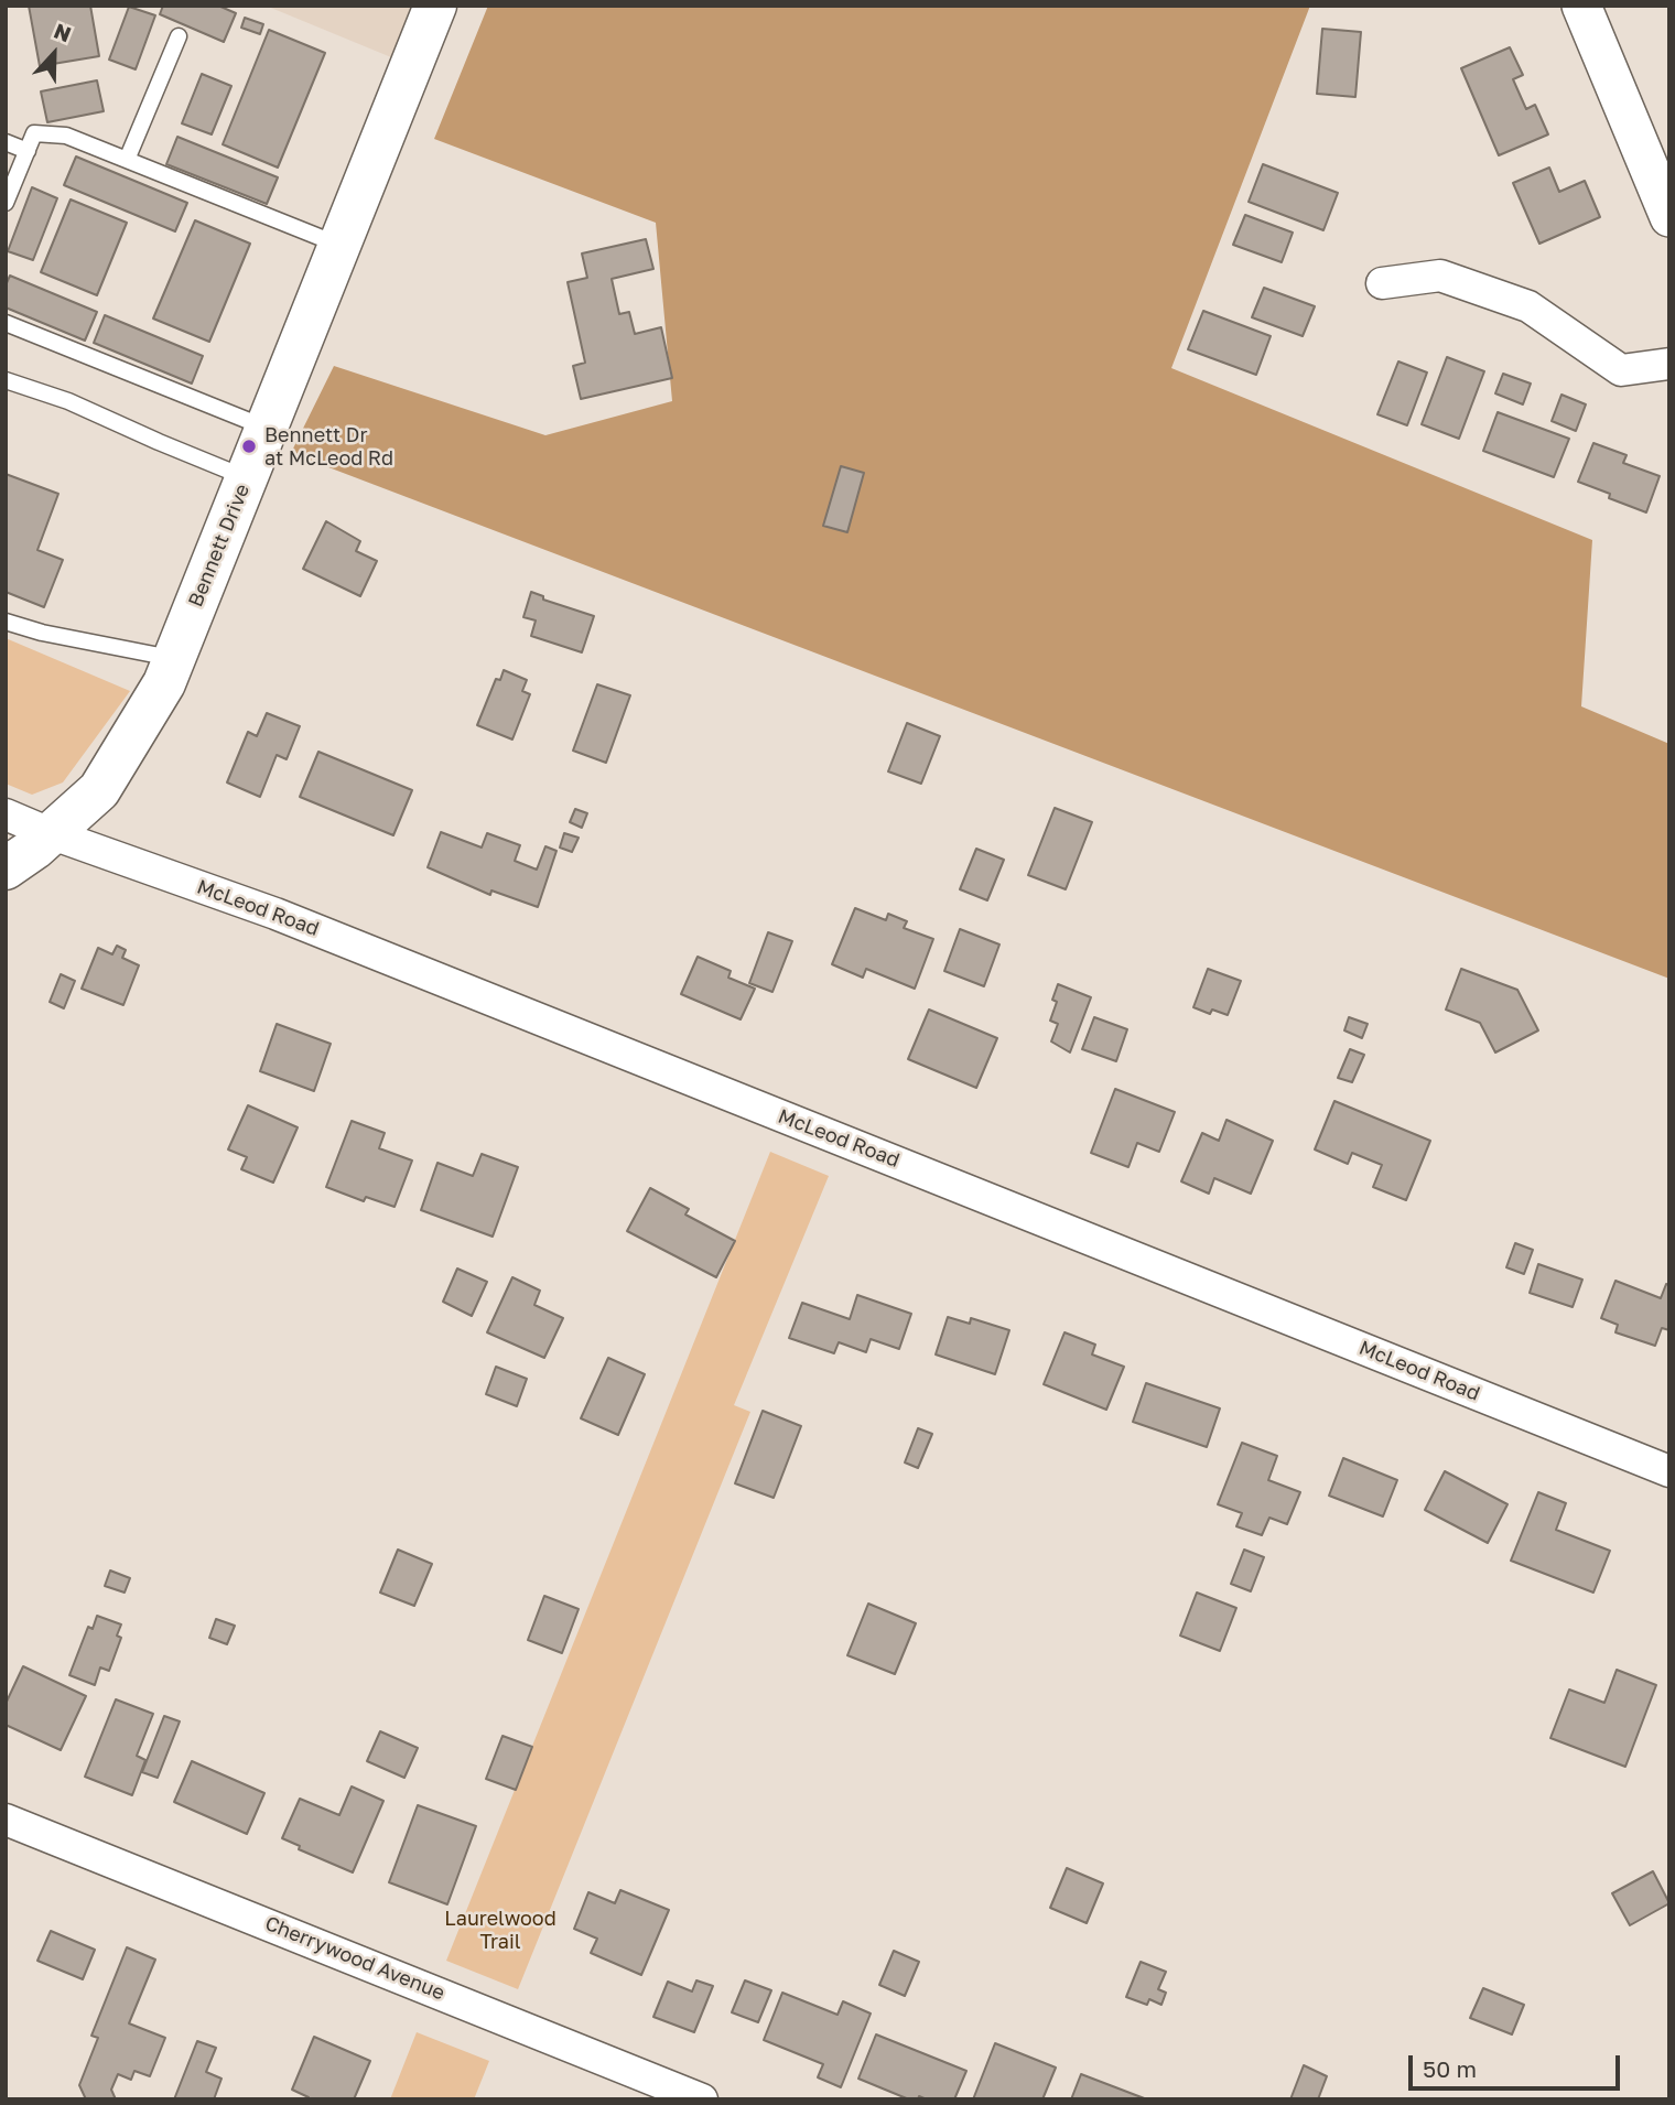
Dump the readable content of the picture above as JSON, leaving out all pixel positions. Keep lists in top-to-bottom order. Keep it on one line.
{"streets":{"main road":["Bennett Drive"],"street":["McLeod Road","Cherrywood Avenue"]},"crossings":[["Bennett Drive","McLeod Road"]],"parks":["Laurelwood Trail"],"places":["Bennett Dr at McLeod Rd"],"scale_bar":"50 m","north":"top"}
